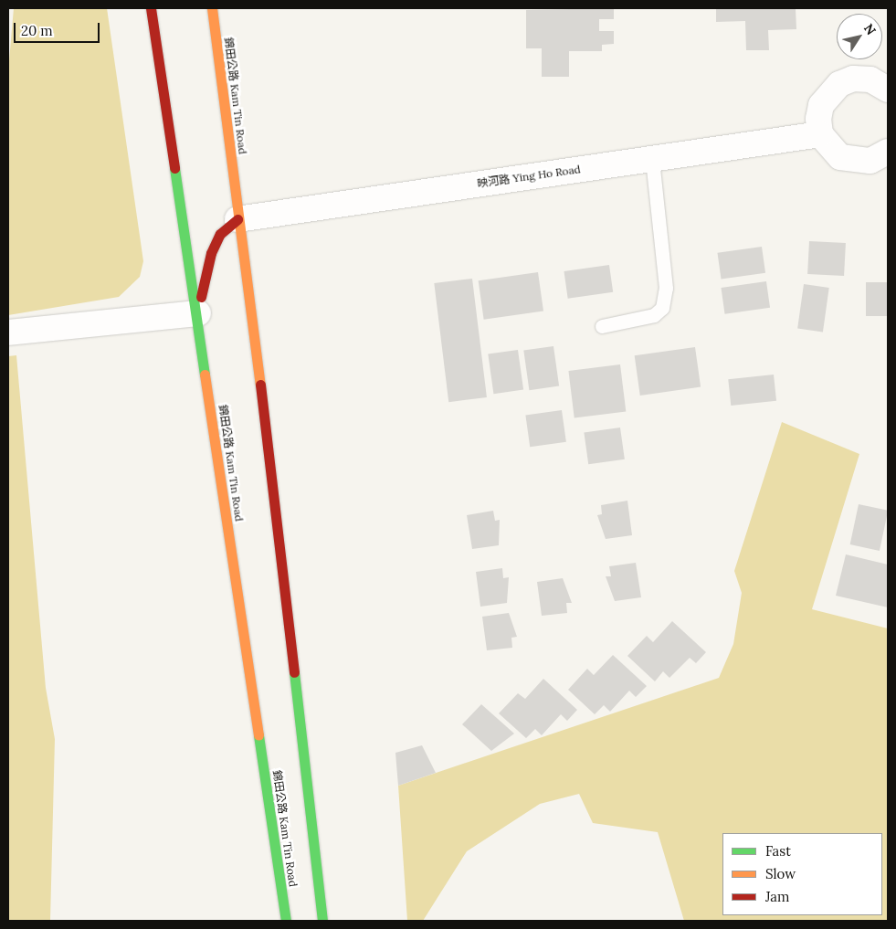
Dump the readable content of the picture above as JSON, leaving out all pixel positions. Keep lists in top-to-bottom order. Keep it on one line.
{"streets":{"main road":["錦田公路 Kam Tin Road"],"street":["映河路 Ying Ho Road"]},"crossings":[["錦田公路 Kam Tin Road","映河路 Ying Ho Road"]],"legend":["Fast","Slow","Jam"],"scale_bar":"20 m","north":"top right"}
